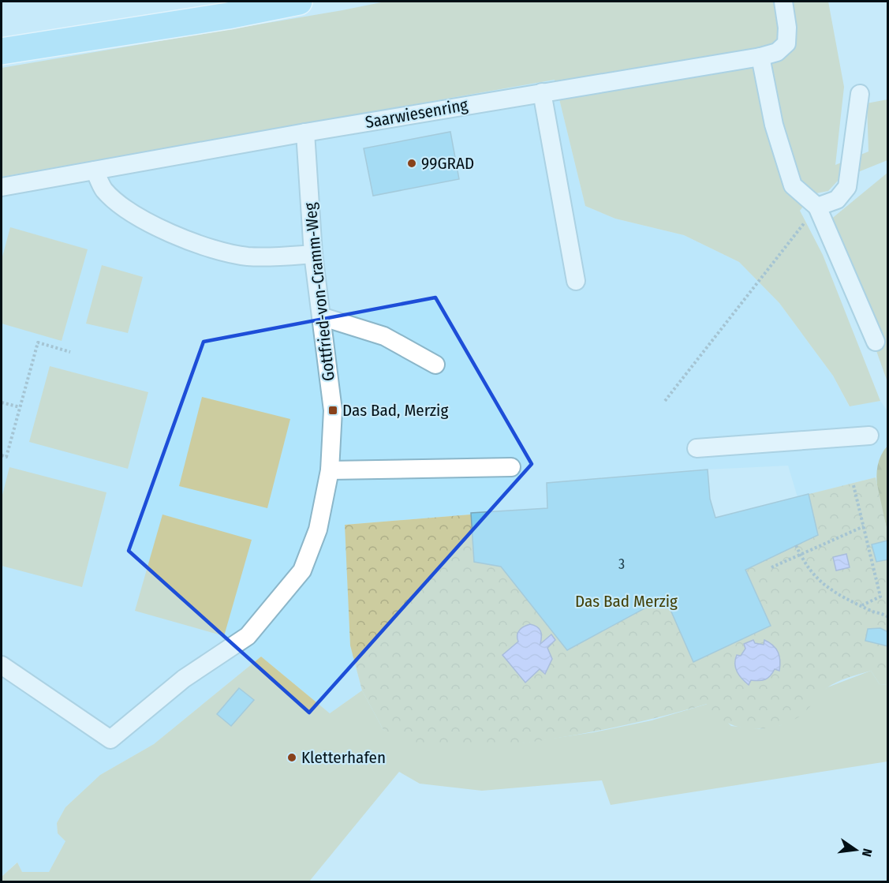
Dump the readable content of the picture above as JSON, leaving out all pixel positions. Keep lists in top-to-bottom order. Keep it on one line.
{"streets":{"street":["Saarwiesenring","Gottfried-von-Cramm-Weg"]},"crossings":[["Saarwiesenring","Gottfried-von-Cramm-Weg"]],"parks":["Das Bad Merzig"],"places":{"other":["99GRAD","Kletterhafen"],"transit":["Das Bad, Merzig"]},"house_numbers":["3"],"north":"right"}
